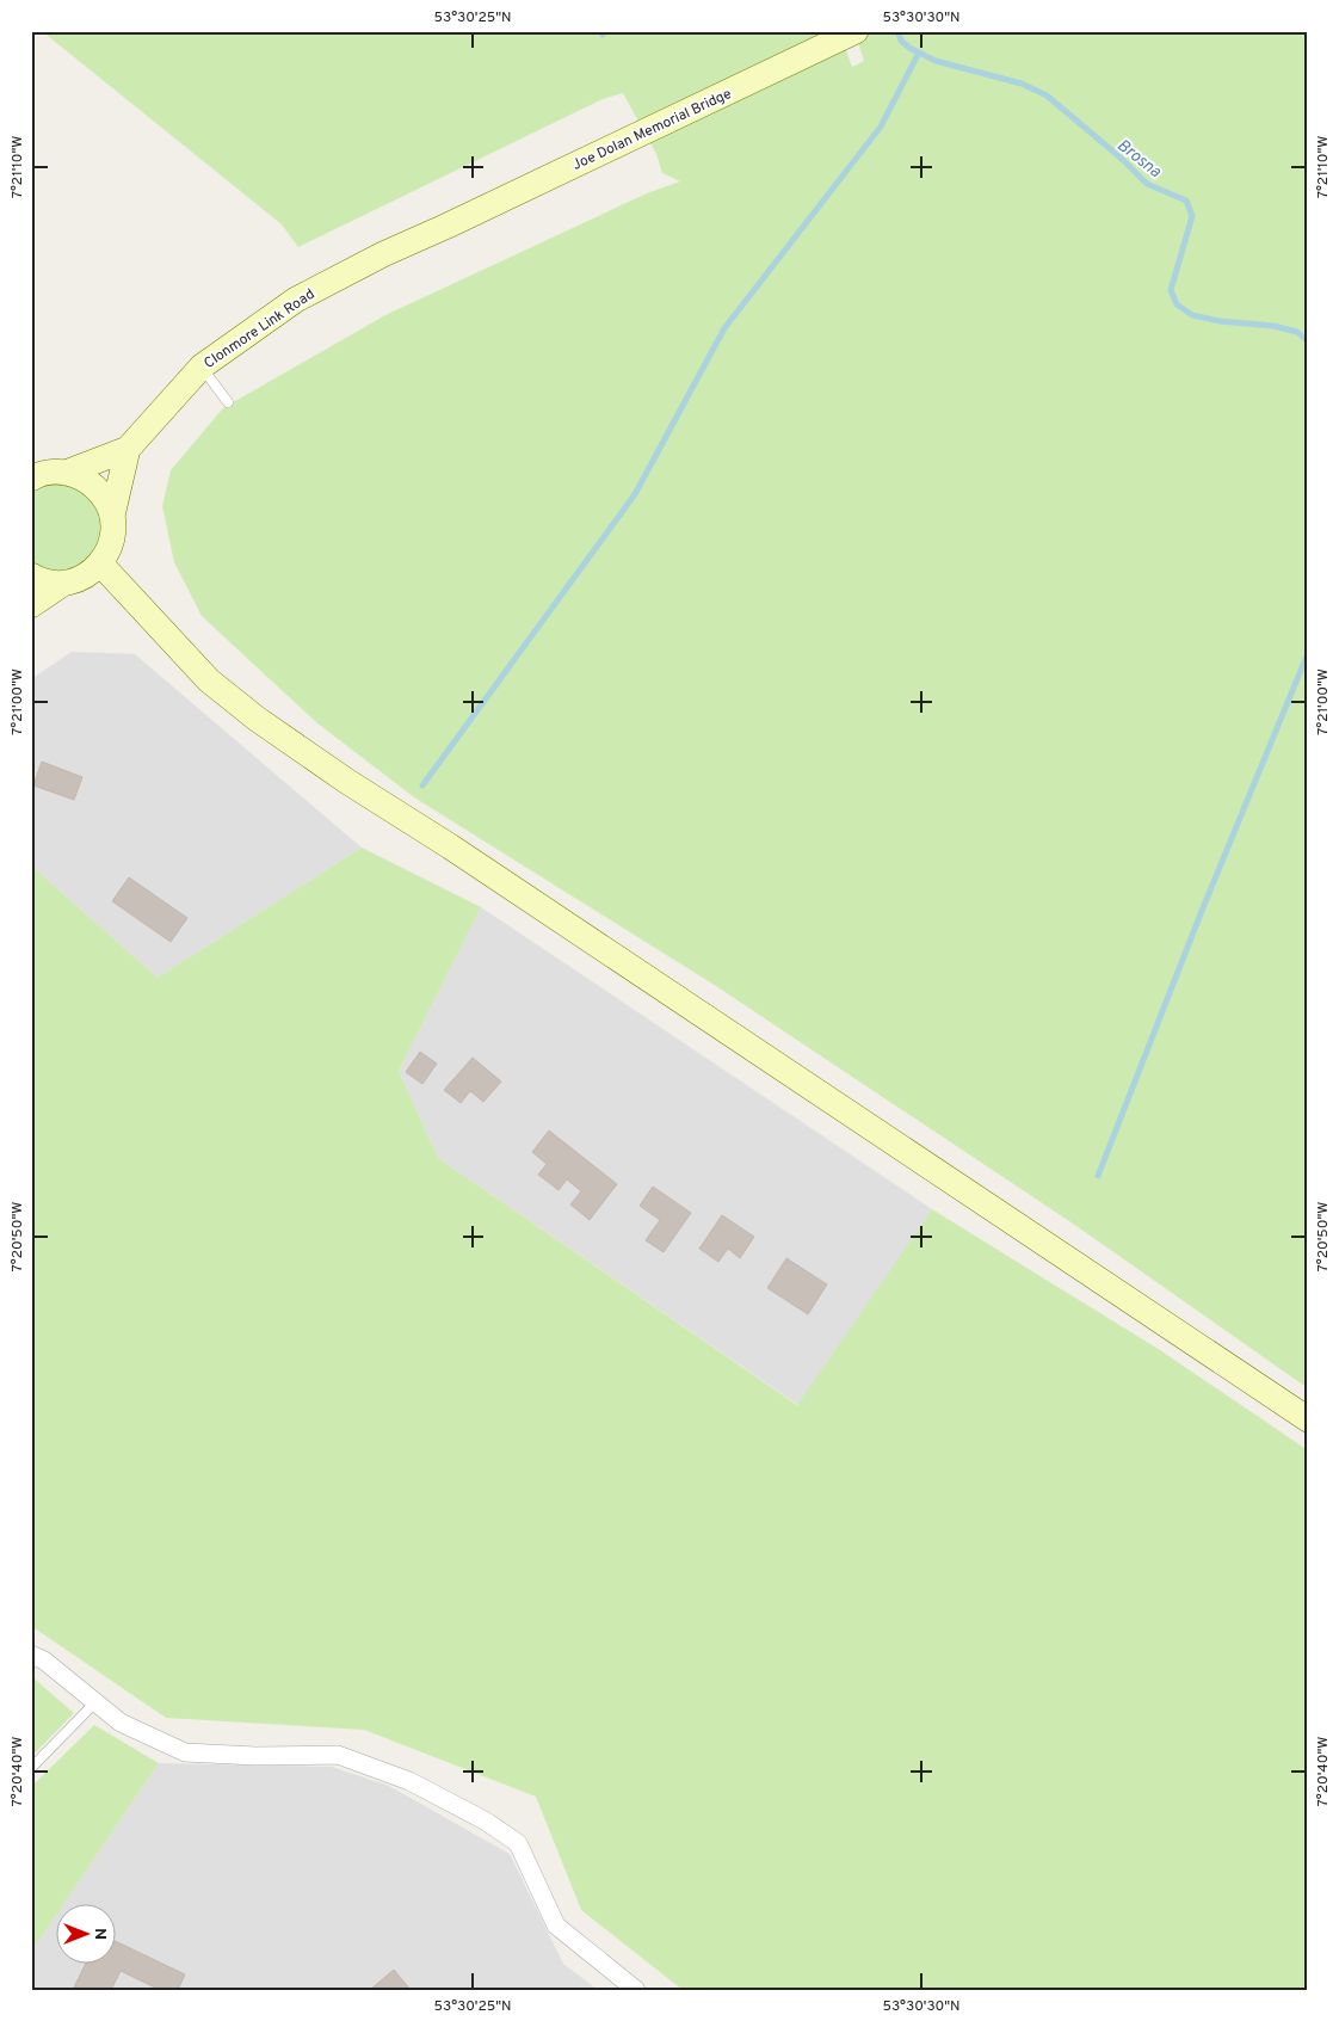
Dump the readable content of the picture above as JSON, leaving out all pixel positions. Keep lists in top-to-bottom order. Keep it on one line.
{"streets":{"street":["Joe Dolan Memorial Bridge","Clonmore Link Road"]},"crossings":[["Joe Dolan Memorial Bridge","Clonmore Link Road"]],"water":["Brosna"],"north":"right","coordinates":["53°30'25\"N","53°30'30\"N","7°21'10\"W","7°21'00\"W","7°20'50\"W","7°20'40\"W"]}
